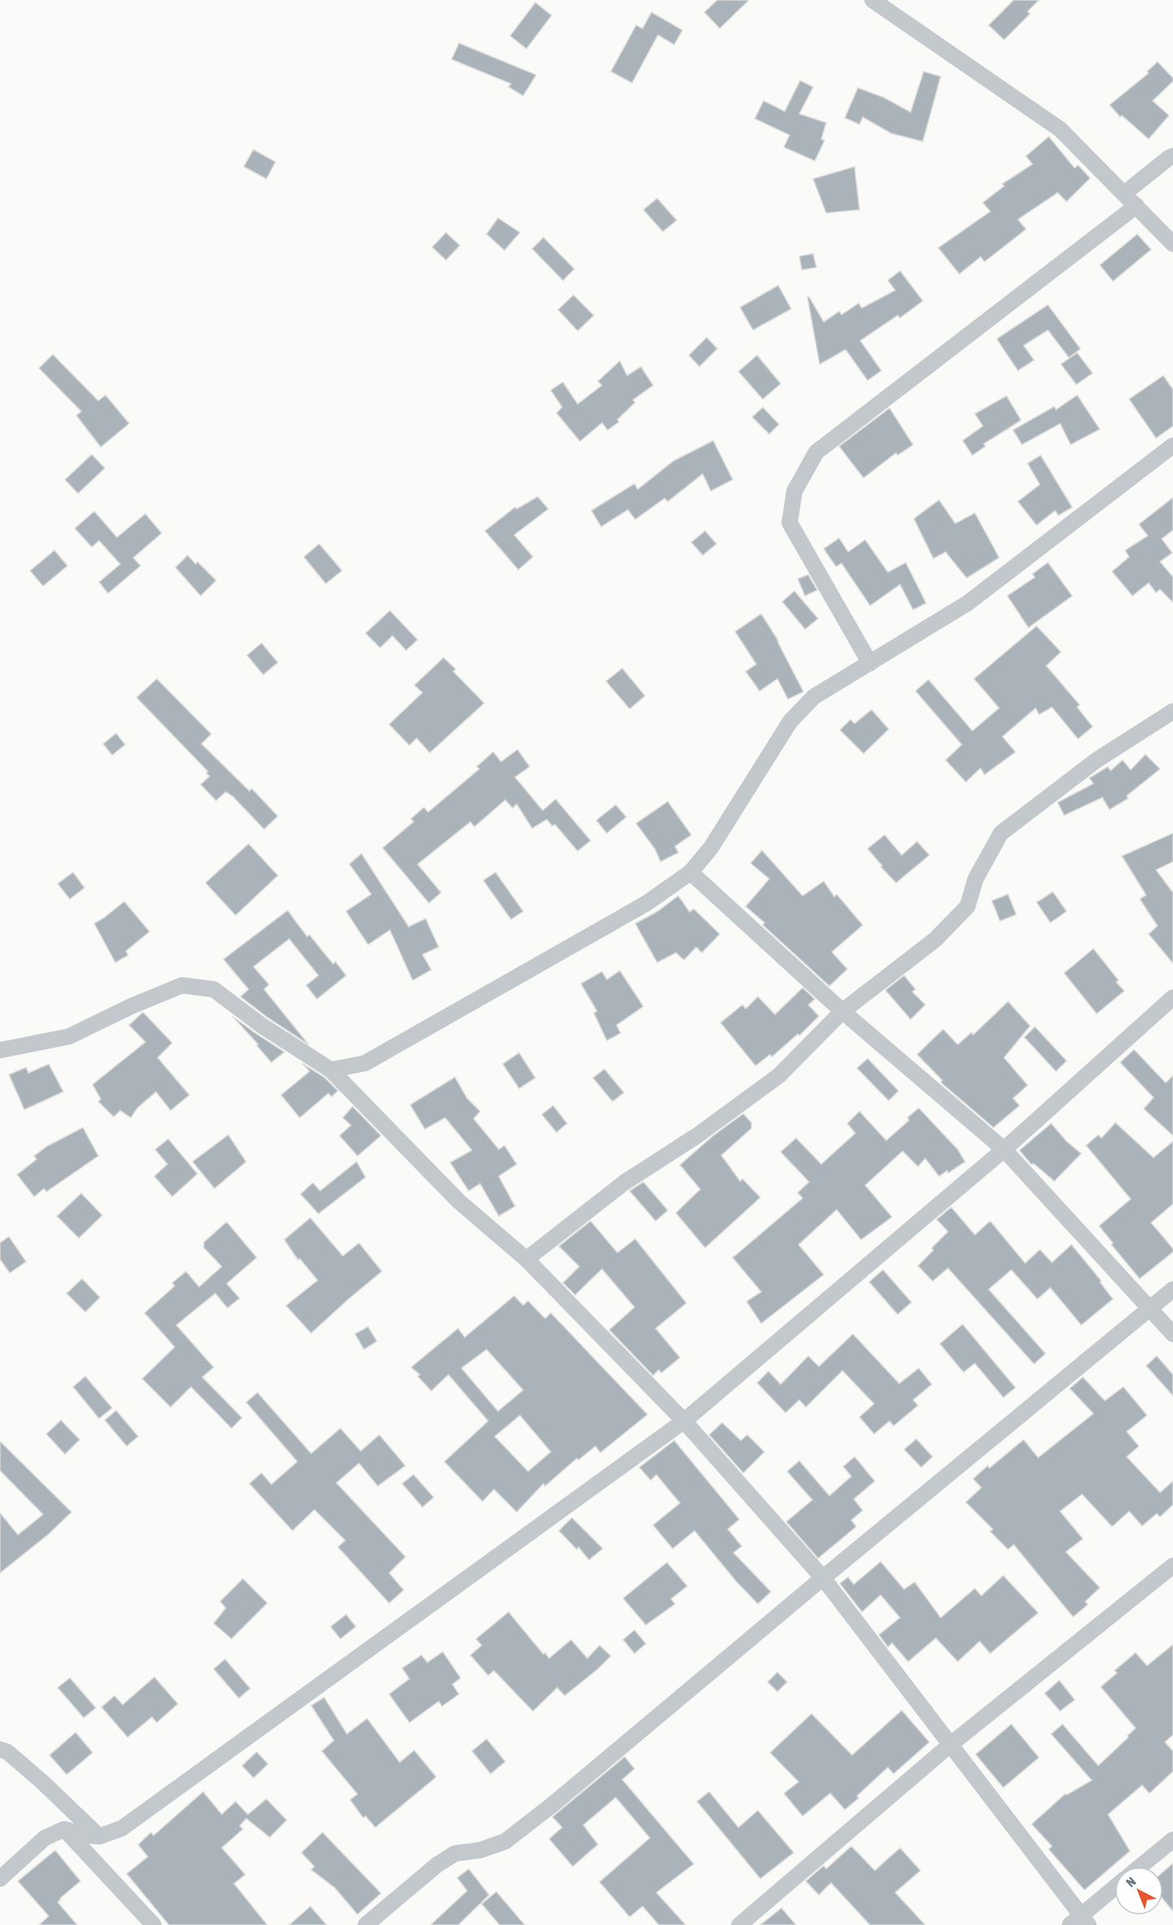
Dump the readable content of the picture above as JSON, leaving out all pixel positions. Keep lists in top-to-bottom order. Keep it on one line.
{"north":"top left"}
